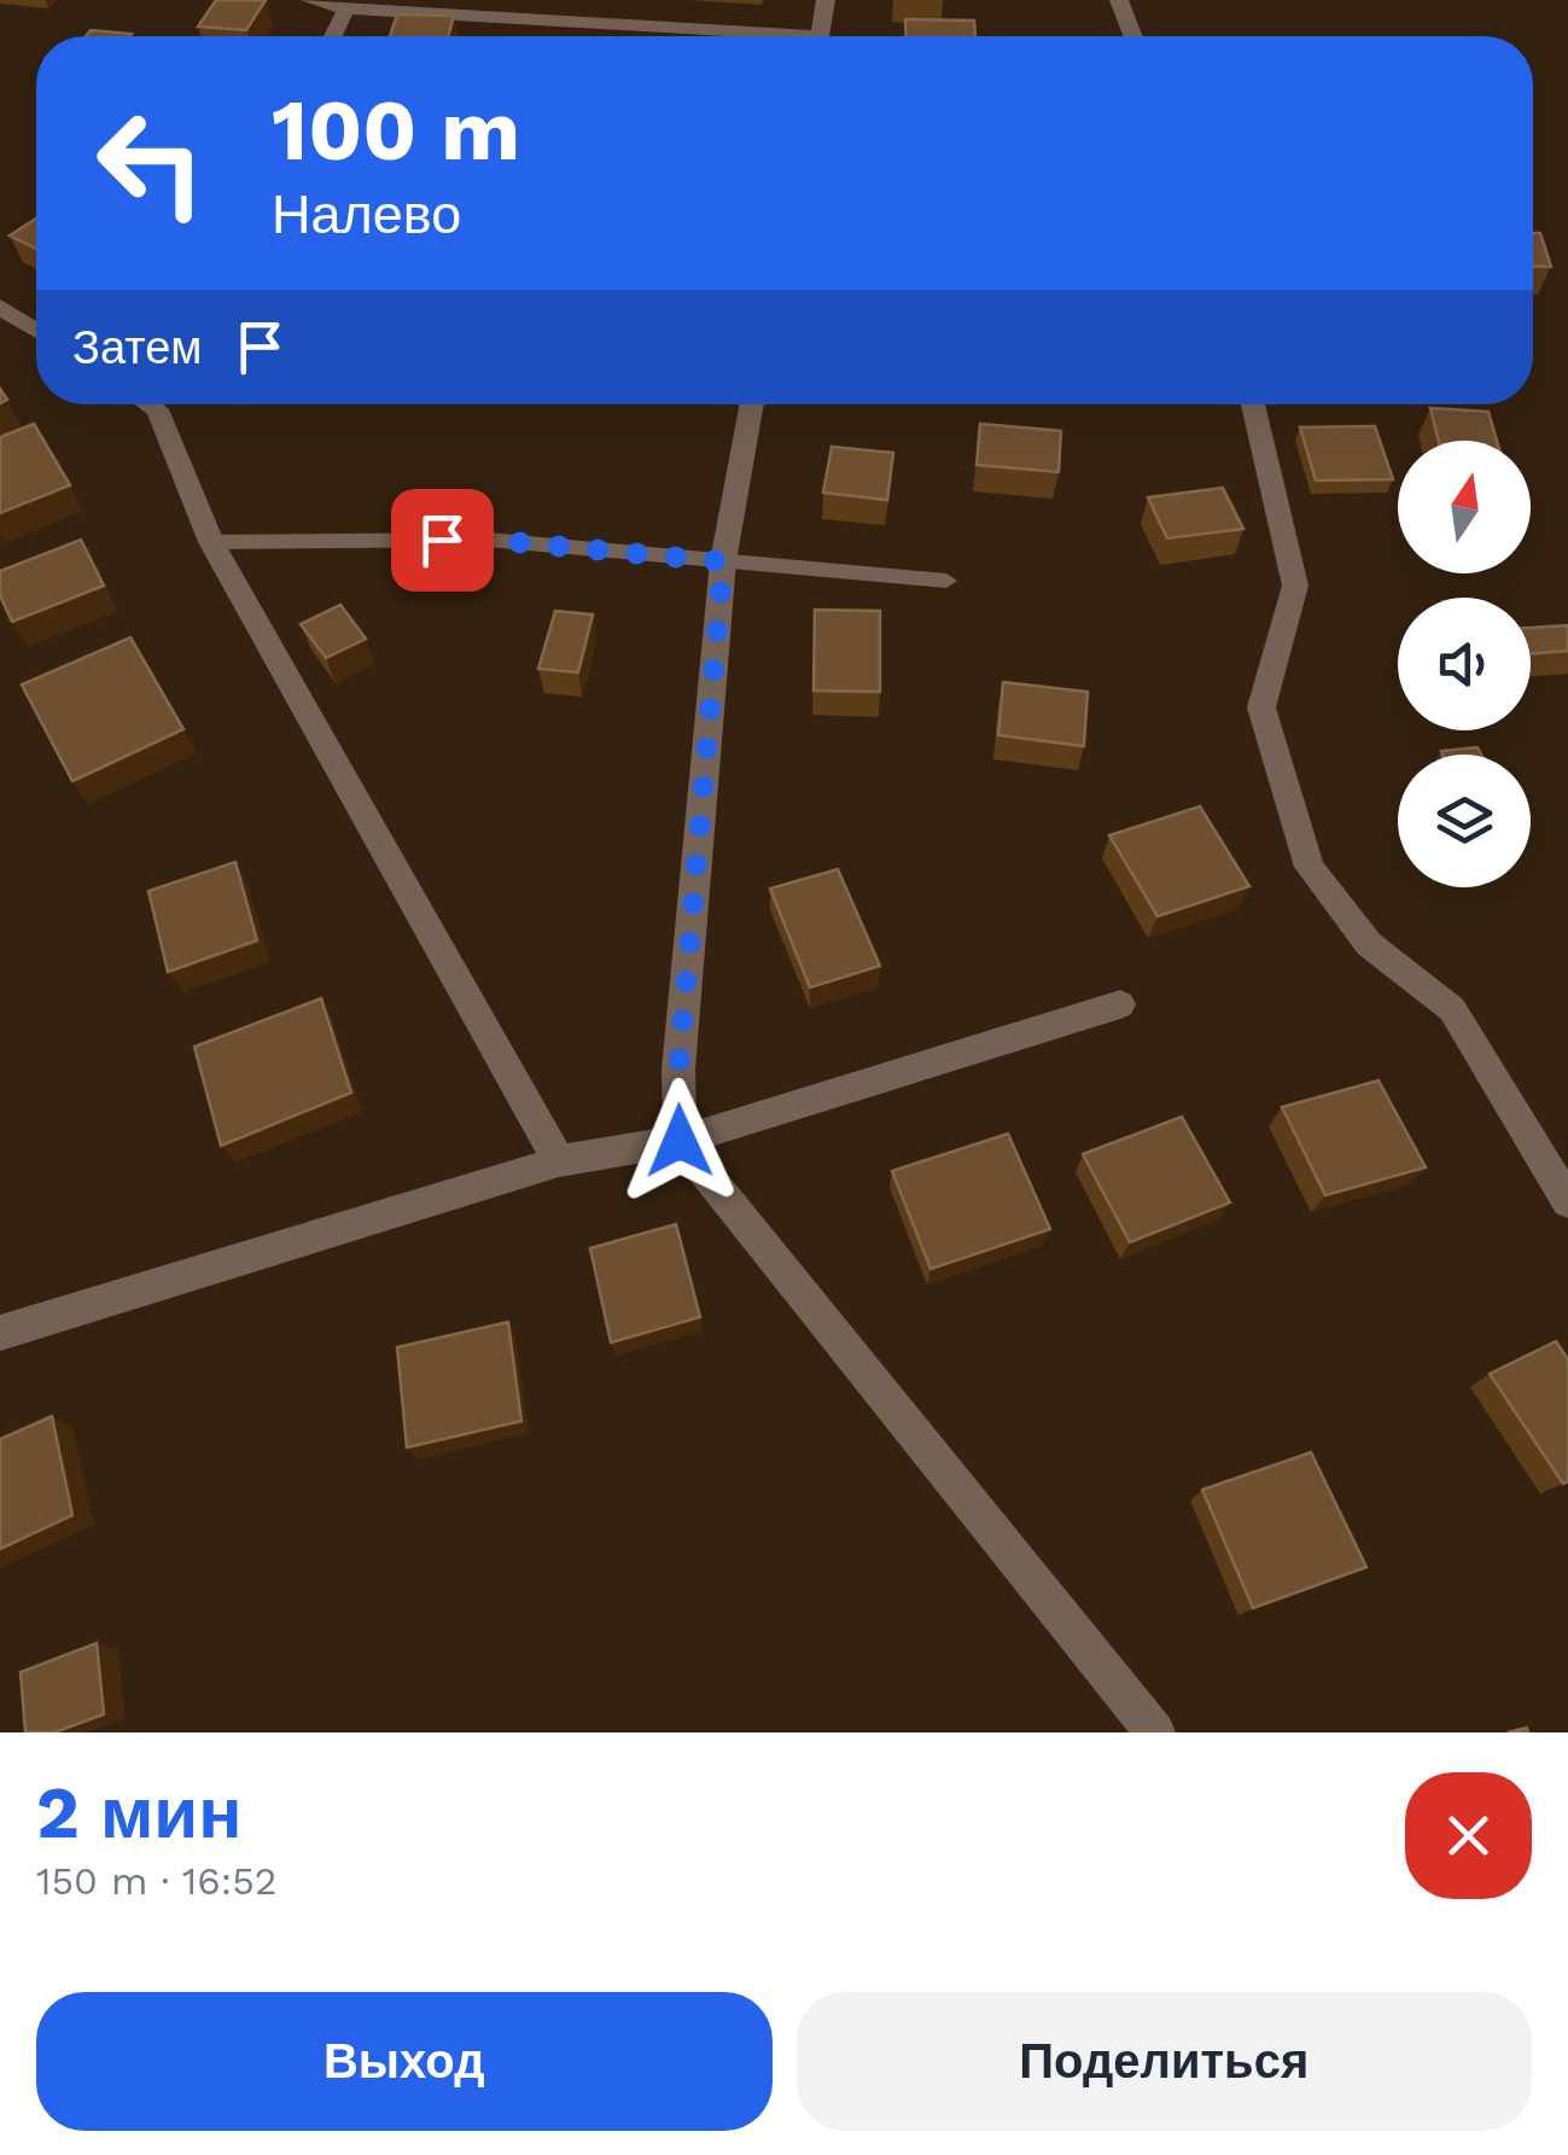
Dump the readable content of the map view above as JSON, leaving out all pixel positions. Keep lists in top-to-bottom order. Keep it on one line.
{"north":"top","page":{"turn":["100 m","Налево"],"then":"Затем","heading":["2 мин","150 m · 16:52"],"buttons":["Выход","Поделиться"]}}
